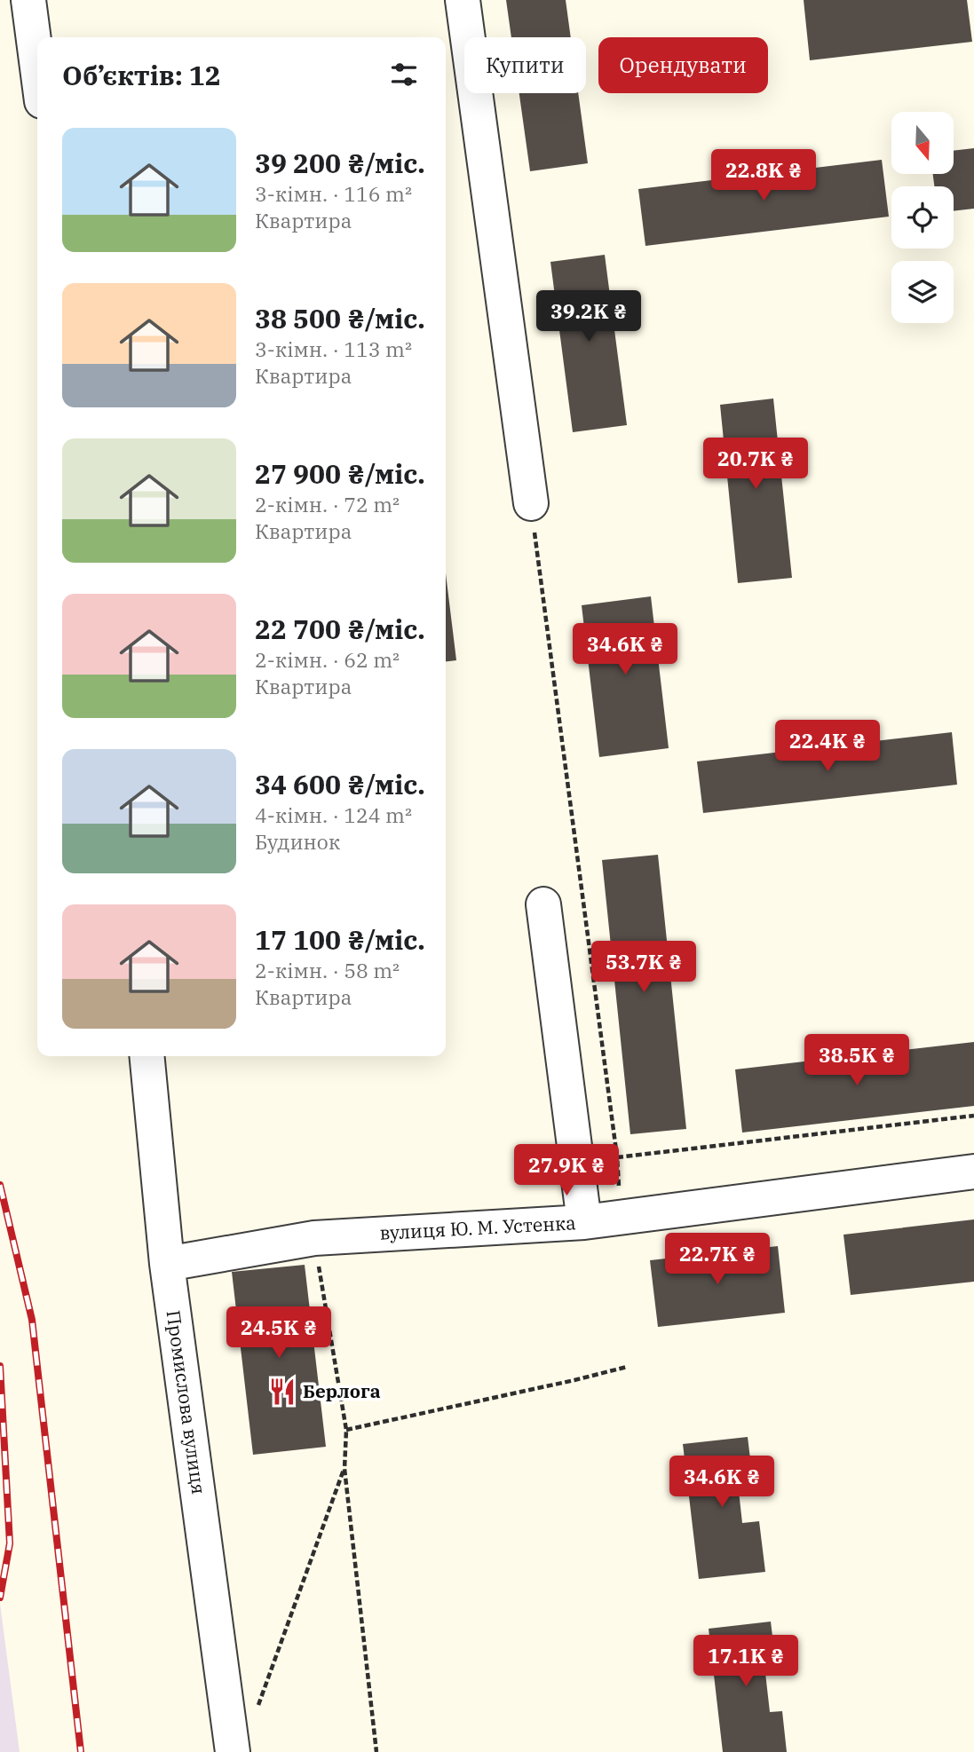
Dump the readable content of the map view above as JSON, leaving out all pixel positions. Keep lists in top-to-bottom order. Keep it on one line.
{"streets":{"street":["вулиця Ю. М. Устенка","Промислова вулиця"]},"crossings":[["вулиця Ю. М. Устенка","Промислова вулиця"]],"places":{"restaurant":["Берлога"]},"north":"bottom","page":{"chip":["Купити","Орендувати"],"heading":"Об’єктів: 12","list":[{"name":"39 200 ₴/міс.","note":"3-кімн. · 116 m² · Квартира"},{"name":"38 500 ₴/міс.","note":"3-кімн. · 113 m² · Квартира"},{"name":"27 900 ₴/міс.","note":"2-кімн. · 72 m² · Квартира"},{"name":"22 700 ₴/міс.","note":"2-кімн. · 62 m² · Квартира"},{"name":"34 600 ₴/міс.","note":"4-кімн. · 124 m² · Будинок"},{"name":"17 100 ₴/міс.","note":"2-кімн. · 58 m² · Квартира"}],"price":["22.8K ₴","39.2K ₴","20.7K ₴","34.6K ₴","22.4K ₴","53.7K ₴","38.5K ₴","27.9K ₴","22.7K ₴","24.5K ₴","34.6K ₴","17.1K ₴"]}}
